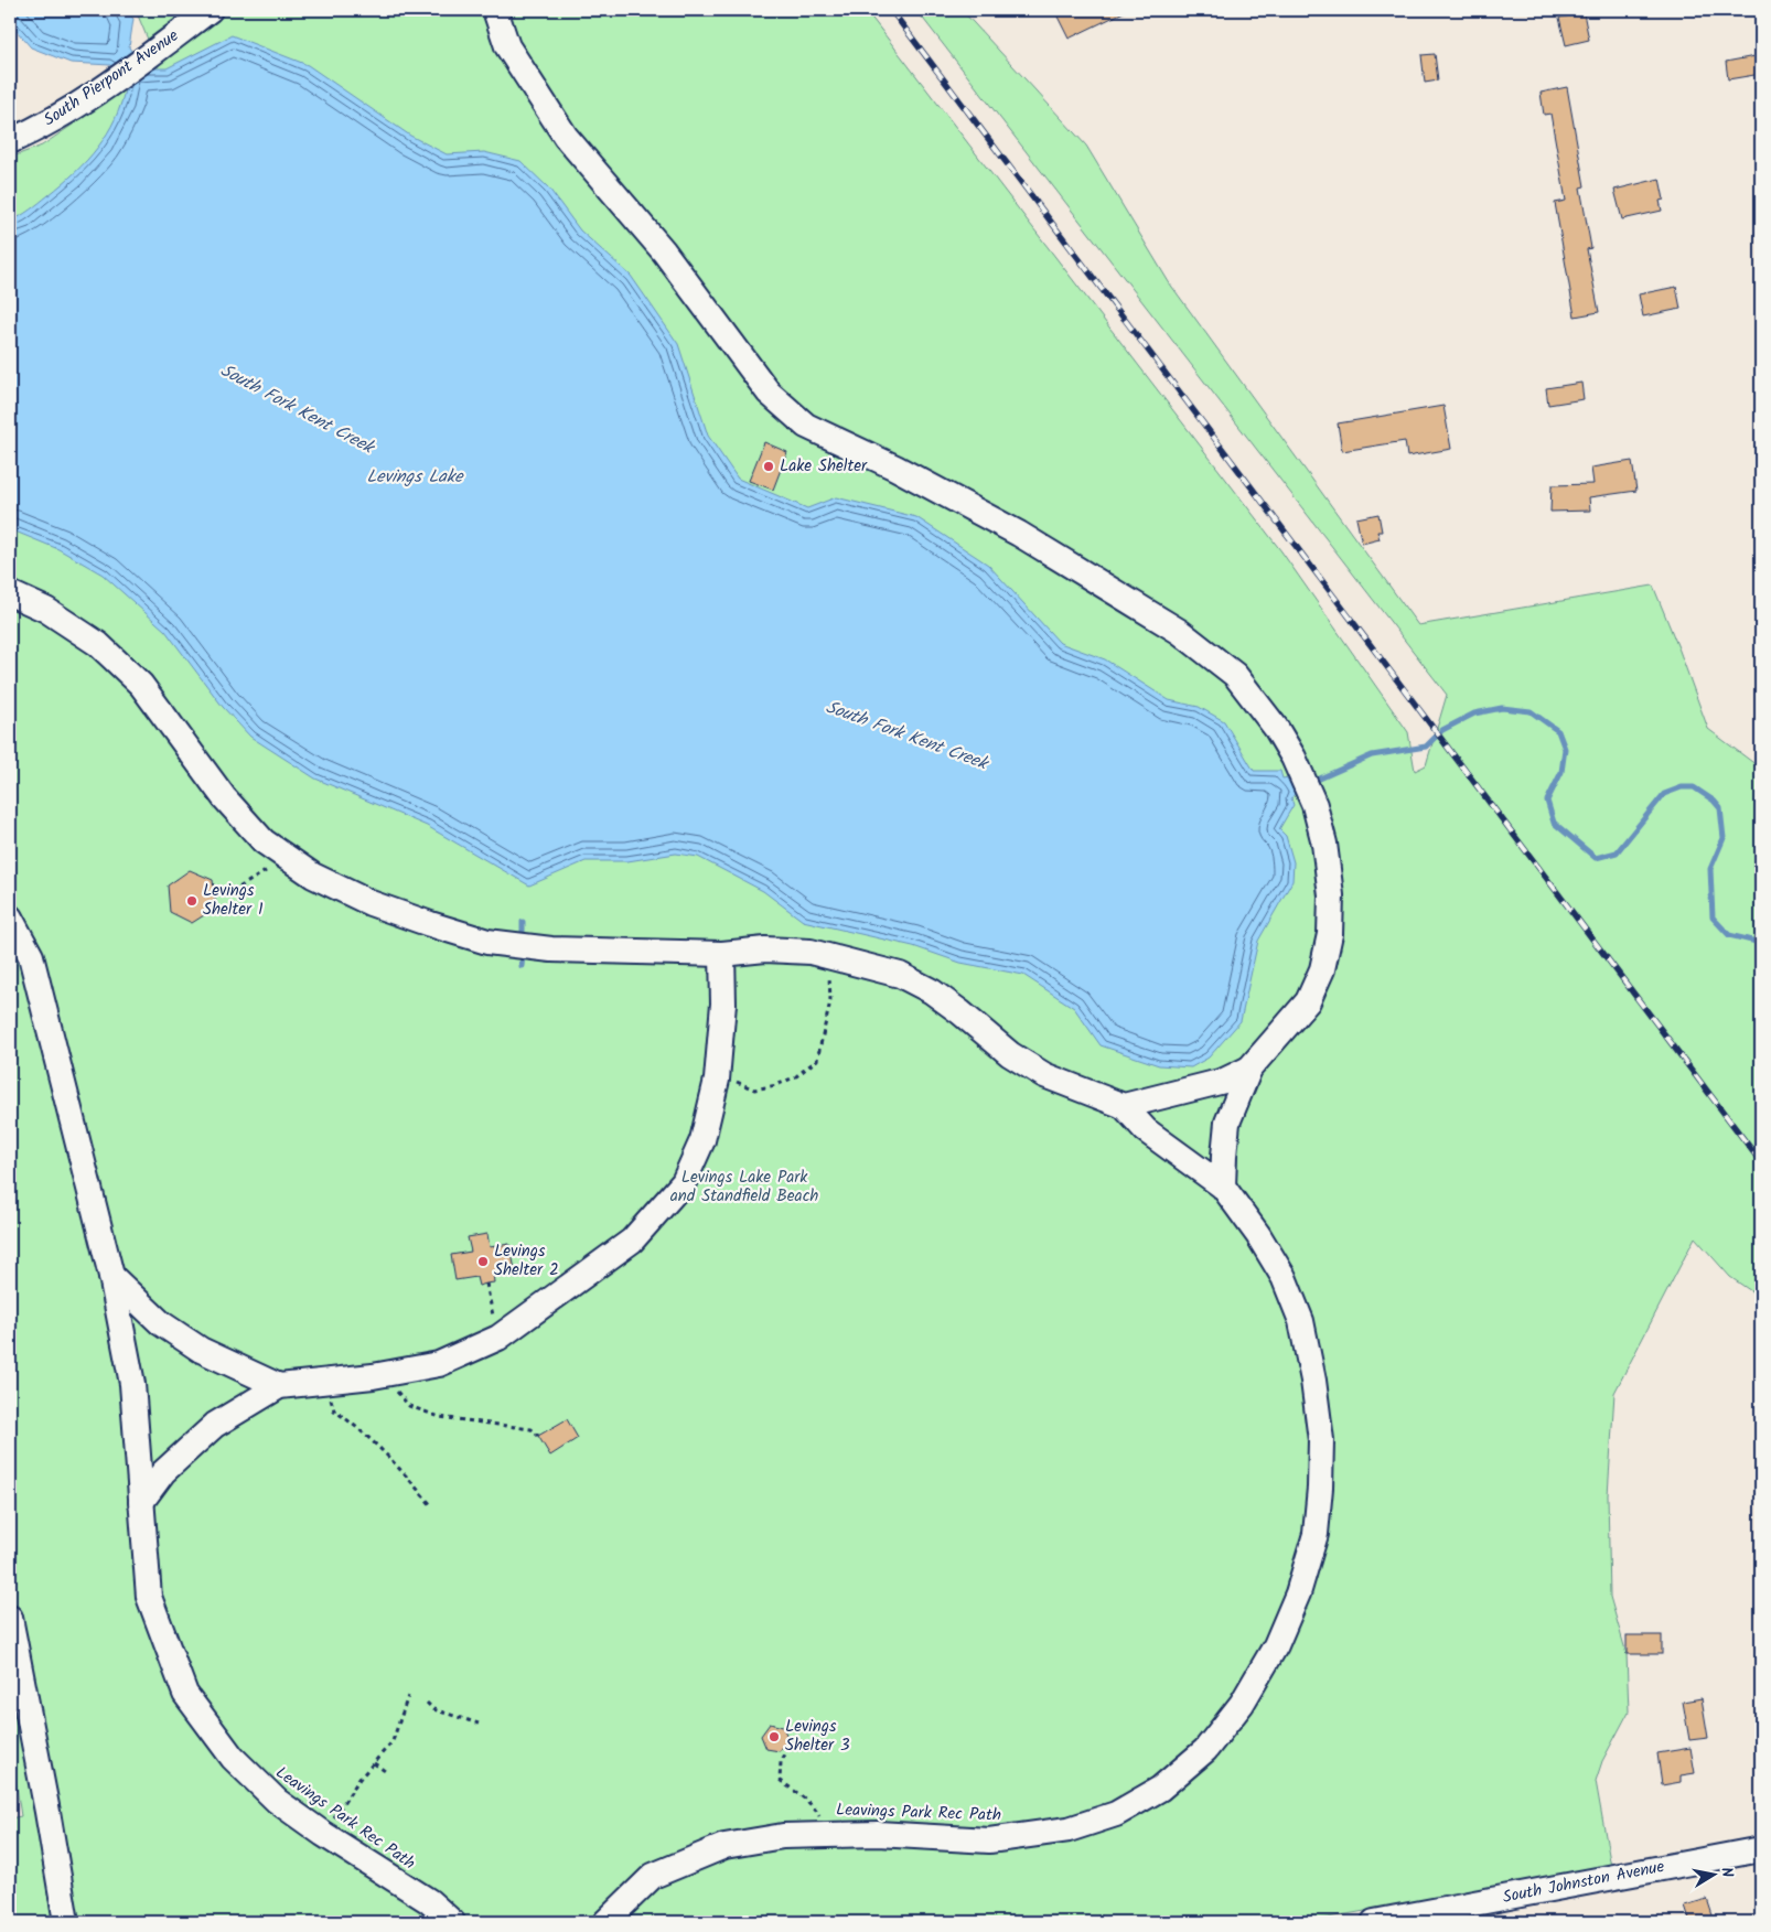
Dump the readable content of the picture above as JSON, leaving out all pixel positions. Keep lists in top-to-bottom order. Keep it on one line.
{"streets":{"street":["South Pierpont Avenue","South Johnston Avenue"]},"water":["South Fork Kent Creek","Levings Lake"],"parks":["Levings Lake Park and Standfield Beach"],"places":["Lake Shelter","Levings Shelter 1","Levings Shelter 2","Levings Shelter 3"],"north":"right"}
